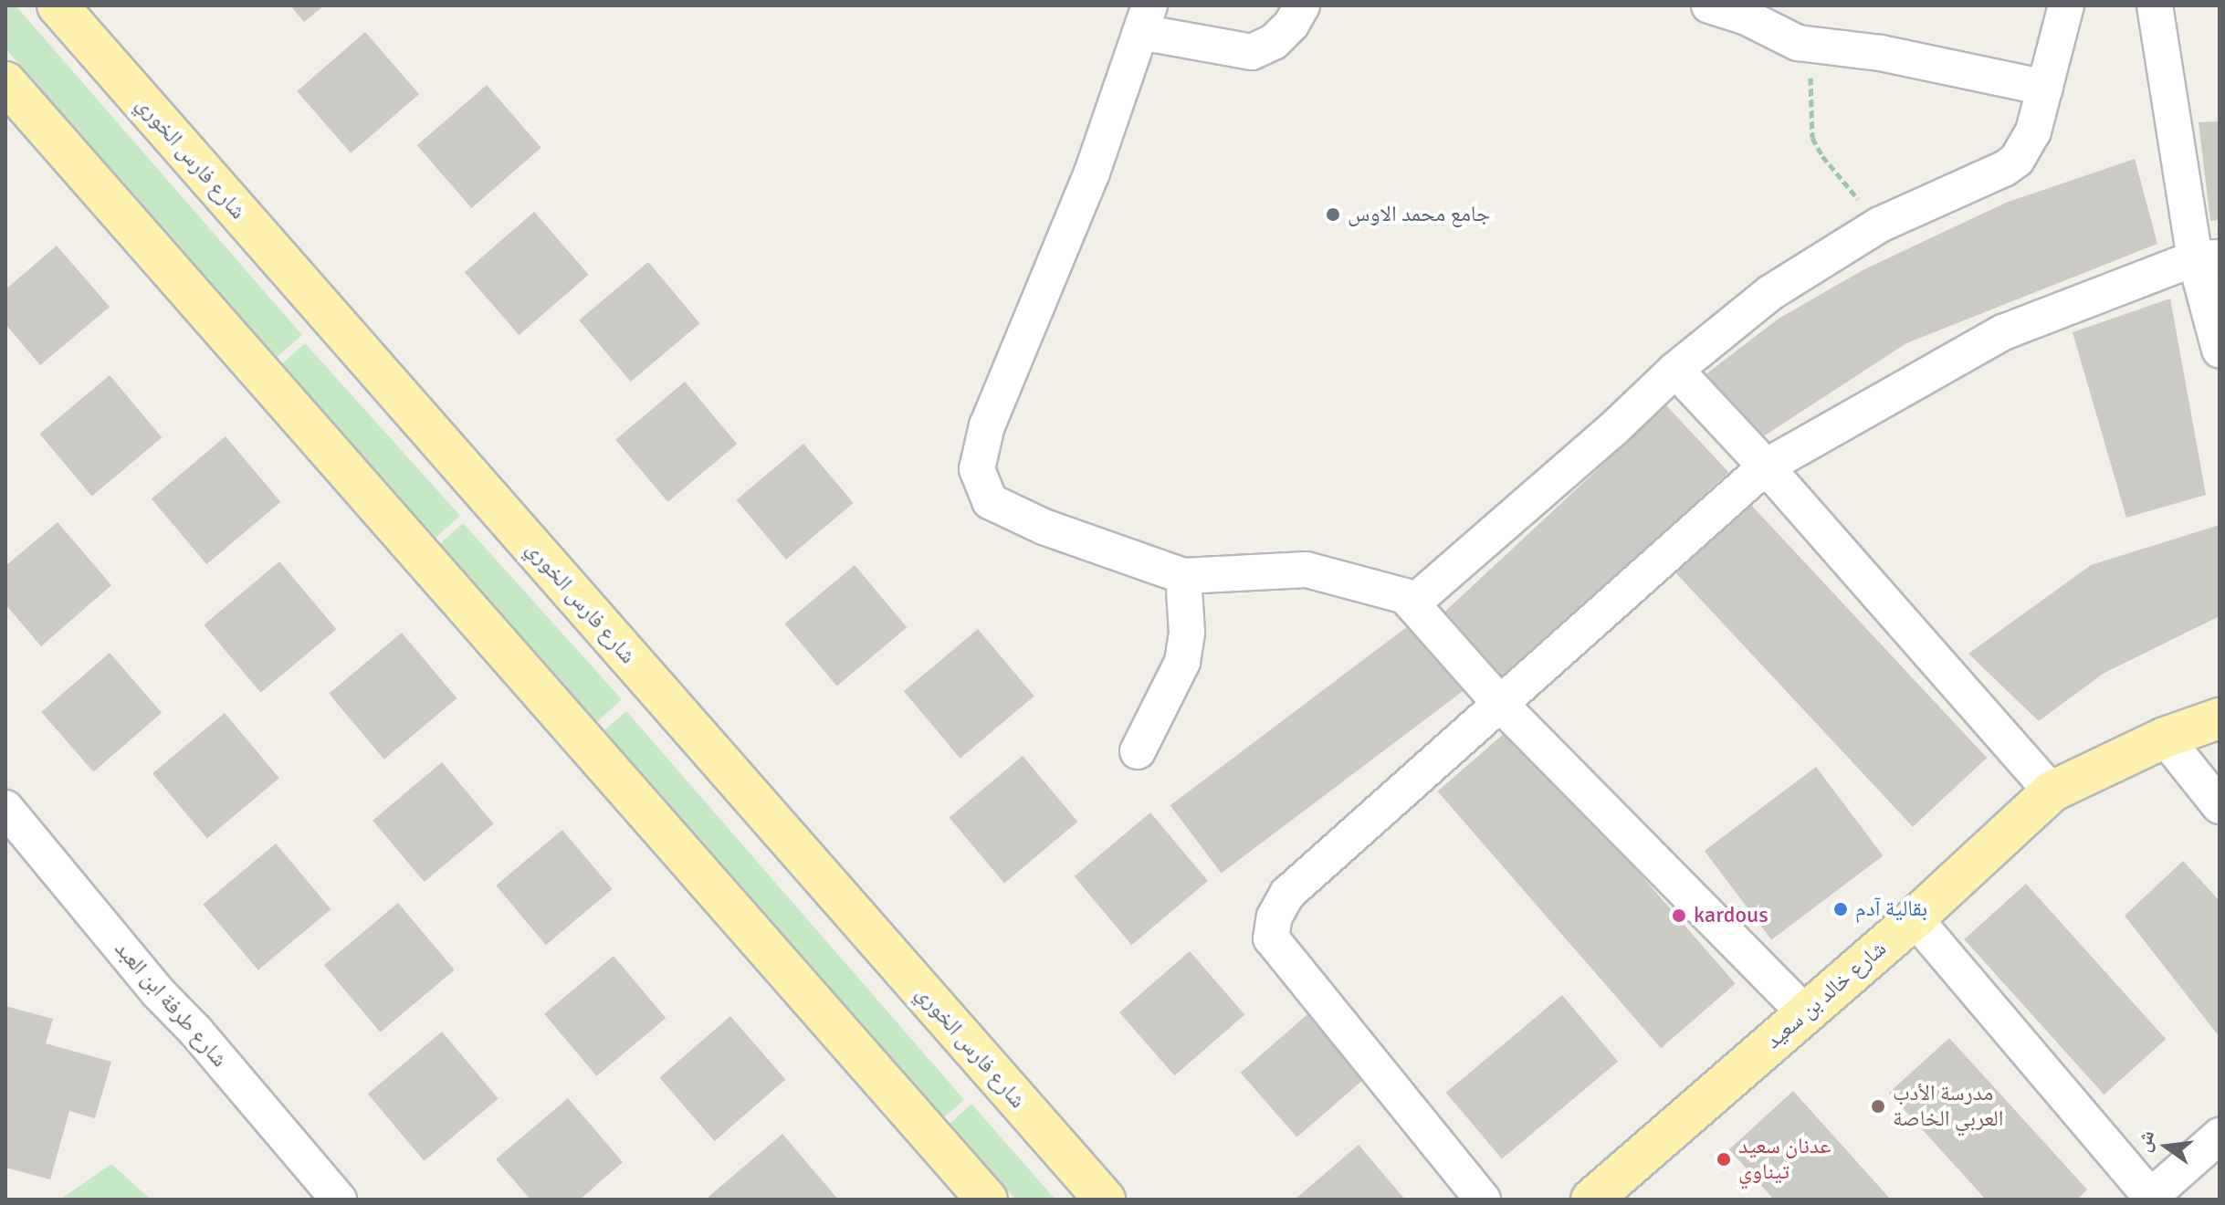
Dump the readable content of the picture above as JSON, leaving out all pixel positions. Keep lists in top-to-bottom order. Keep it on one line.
{"streets":{"main road":["شارع فارس الخوري","شارع خالد بن سعيد"],"street":["شارع طرفة ابن العبد"]},"places":["جامع محمد الاوس","بقالية آدم","kardous","مدرسة الأدب العربي الخاصة","عدنان سعيد تيناوي"],"north":"left"}
